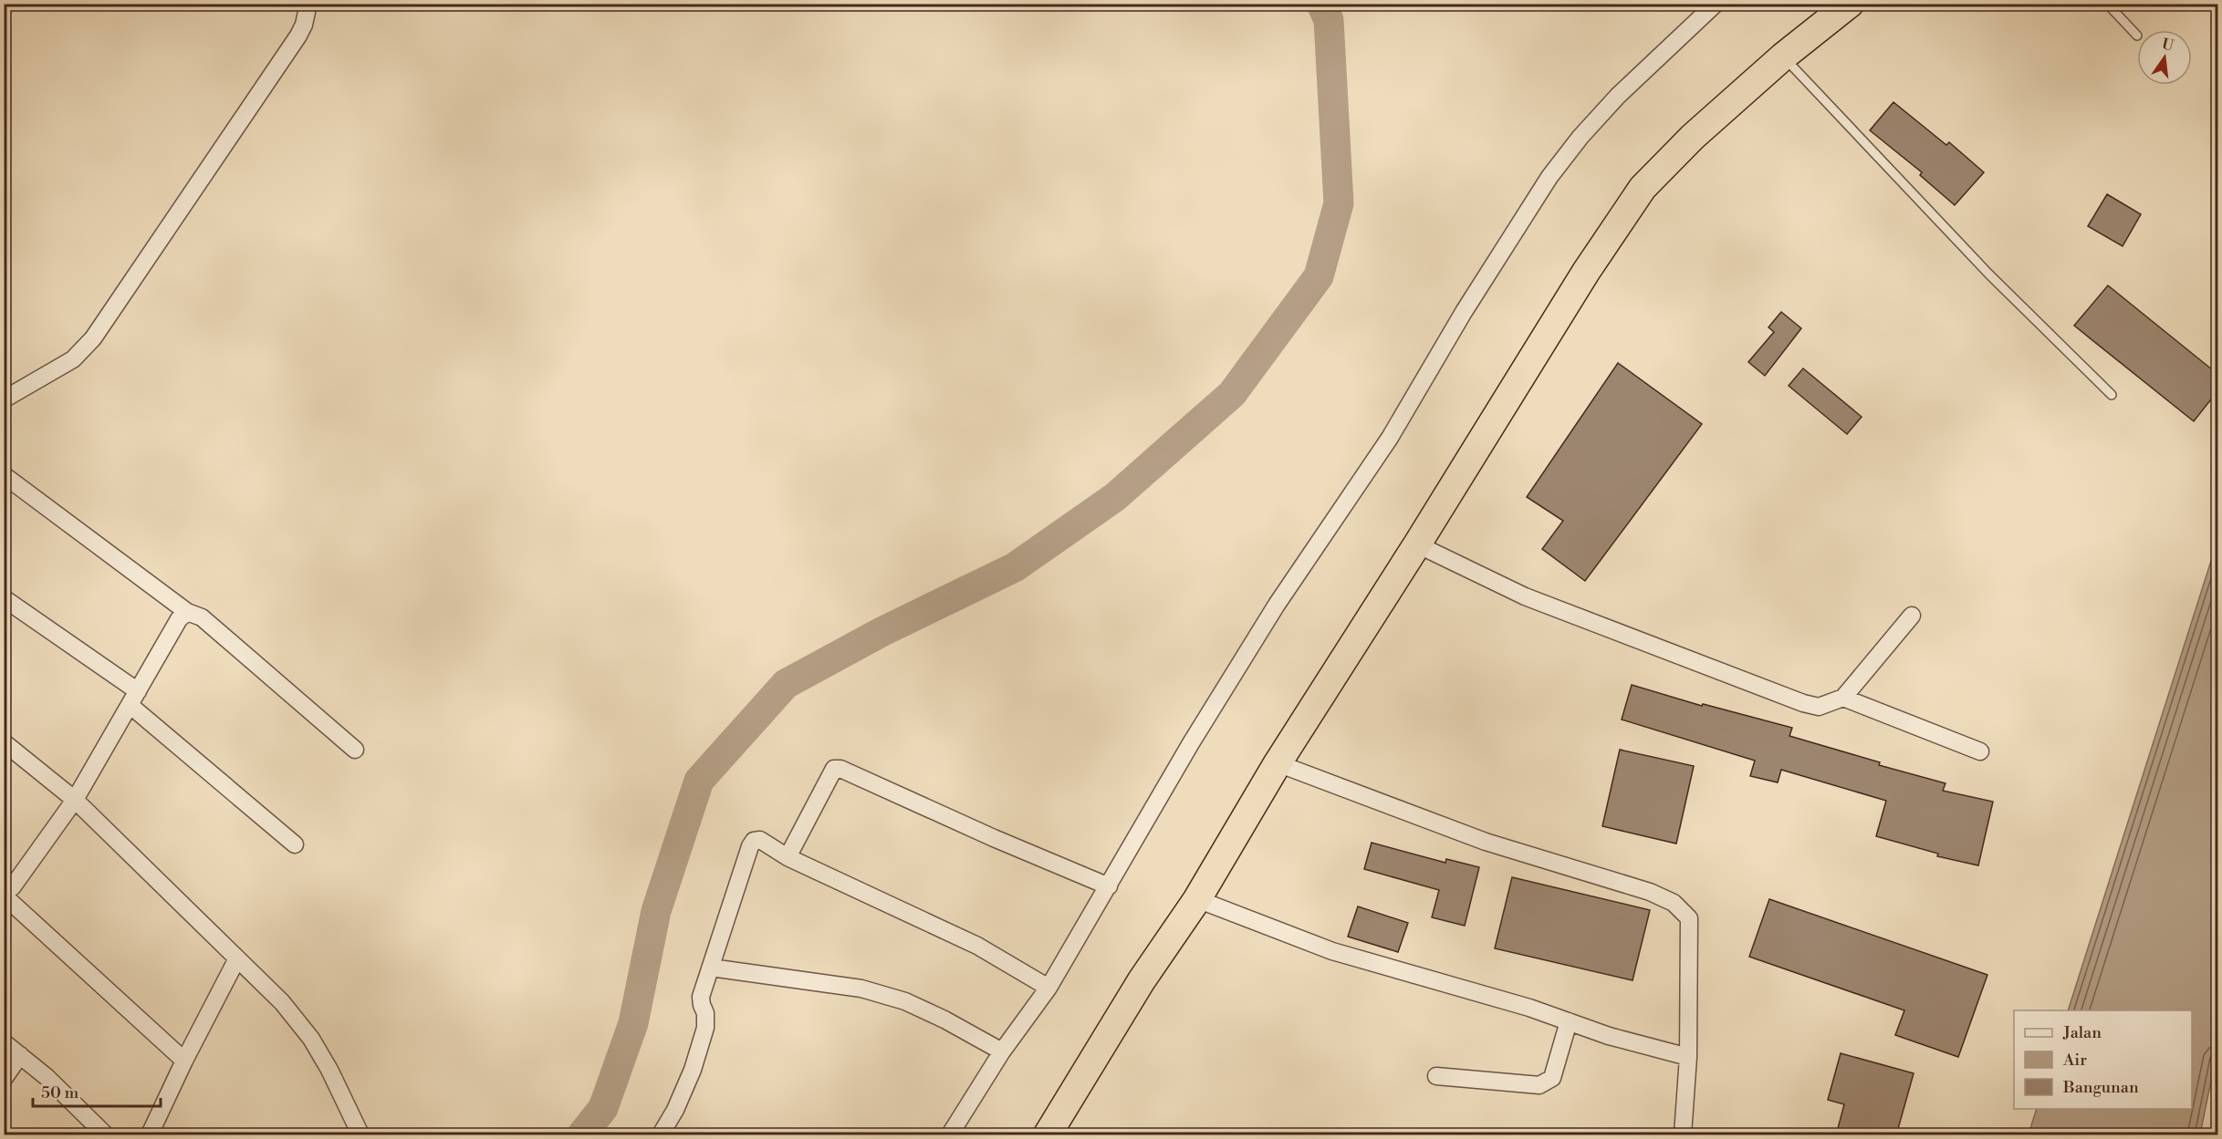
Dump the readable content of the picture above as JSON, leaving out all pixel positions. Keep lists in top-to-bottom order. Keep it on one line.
{"legend":["Jalan","Air","Bangunan"],"scale_bar":"50 m","north":"top"}
